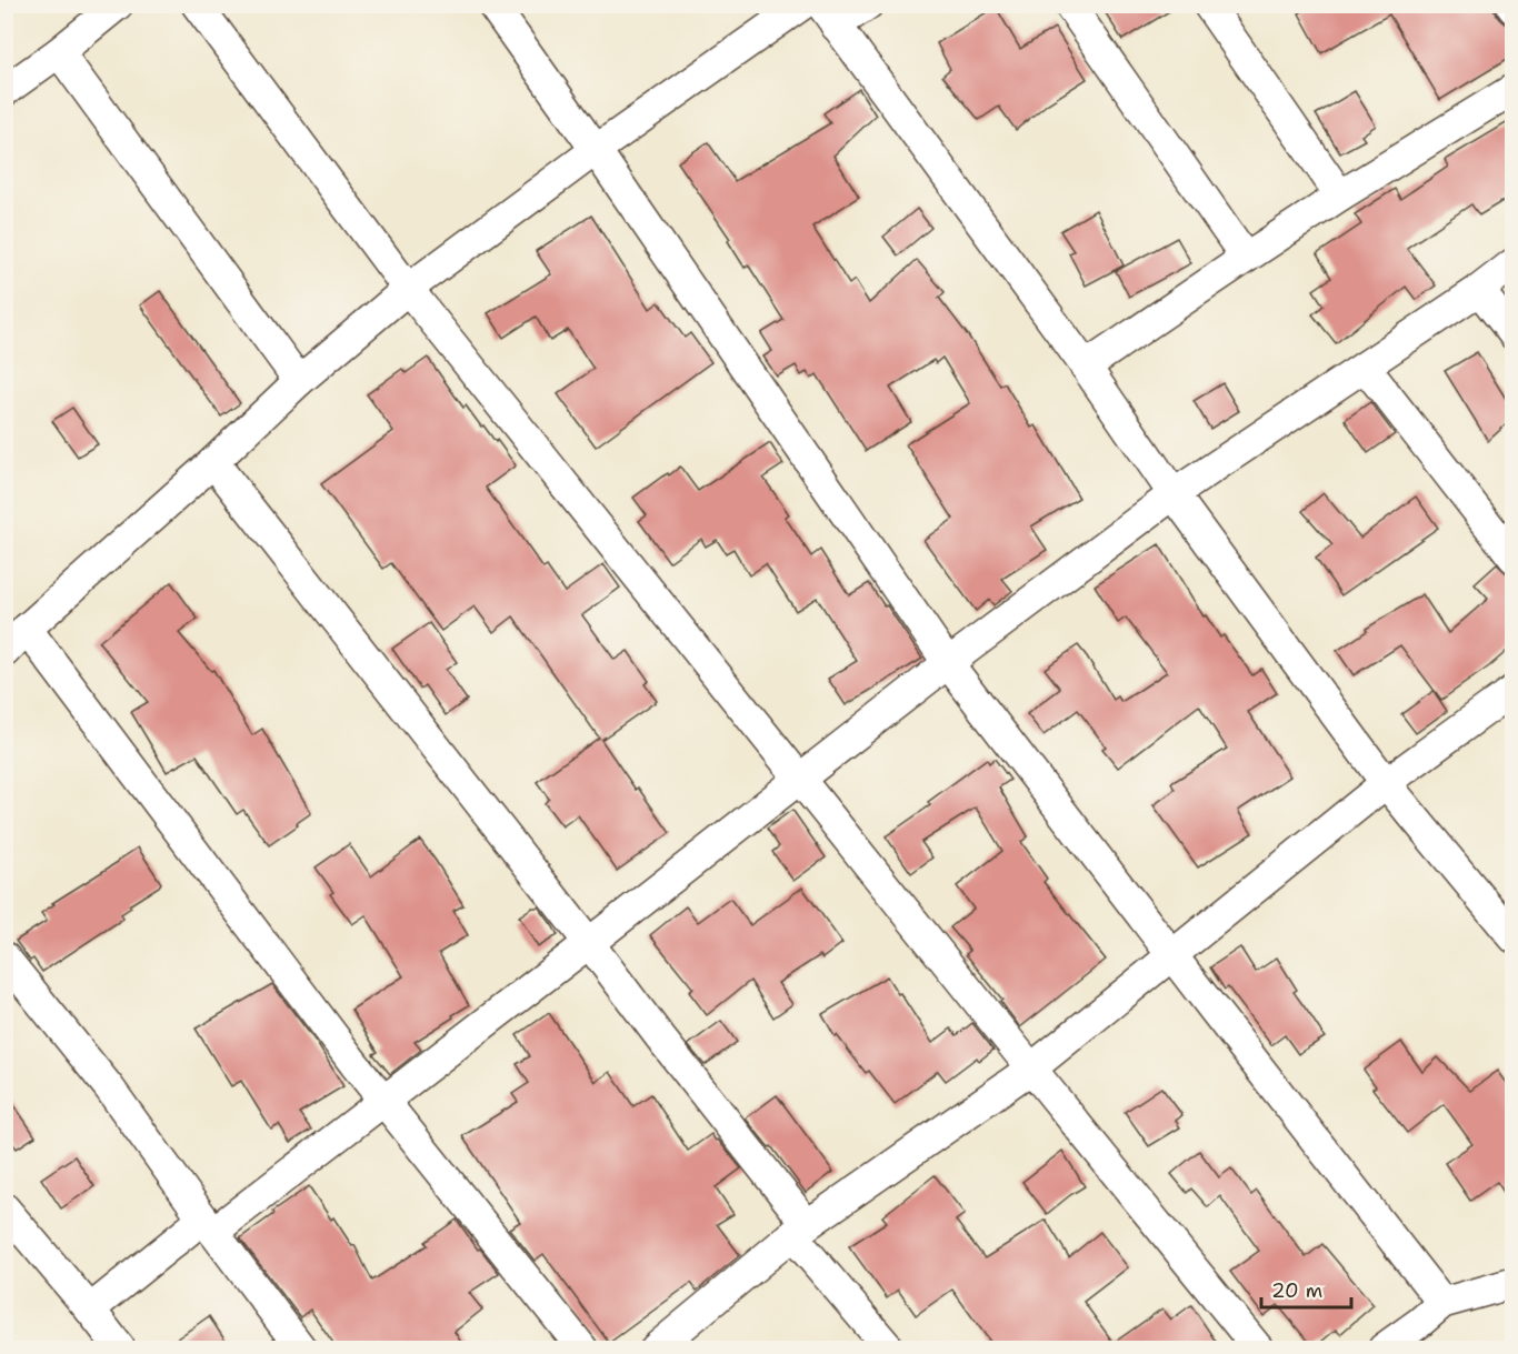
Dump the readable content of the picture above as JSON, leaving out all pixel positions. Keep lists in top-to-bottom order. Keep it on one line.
{"scale_bar":"20 m"}
